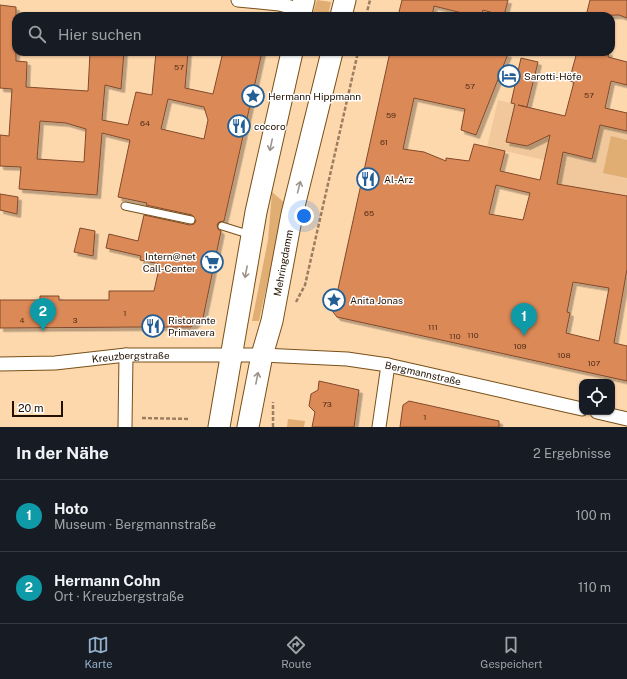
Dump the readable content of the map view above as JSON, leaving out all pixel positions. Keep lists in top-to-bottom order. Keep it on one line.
{"streets":{"main road":["Mehringdamm"],"street":["Kreuzbergstraße","Bergmannstraße"]},"crossings":[["Mehringdamm","Kreuzbergstraße"],["Mehringdamm","Bergmannstraße"],["Kreuzbergstraße","Bergmannstraße"]],"places":{"hotel":["Sarotti-Höfe"],"place":["Hermann Hippmann","Anita Jonas"],"restaurant":["cocoro","Al-Arz","Ristorante Primavera"],"supermarket":["Intern@net Call-Center"]},"house_numbers":["57","57","57","59","64","61","65","1","4","3","111","110","110","109","108","107","73","1"],"scale_bar":"20 m","page":{"search":"Hier suchen","pins":["2","1"],"scale":"20 m","heading":["In der Nähe","2 Ergebnisse"],"list":[{"mark":"1","name":"Hoto","note":"Museum · Bergmannstraße","value":"100 m"},{"mark":"2","name":"Hermann Cohn","note":"Ort · Kreuzbergstraße","value":"110 m"}],"nav":["Karte","Route","Gespeichert"]}}
